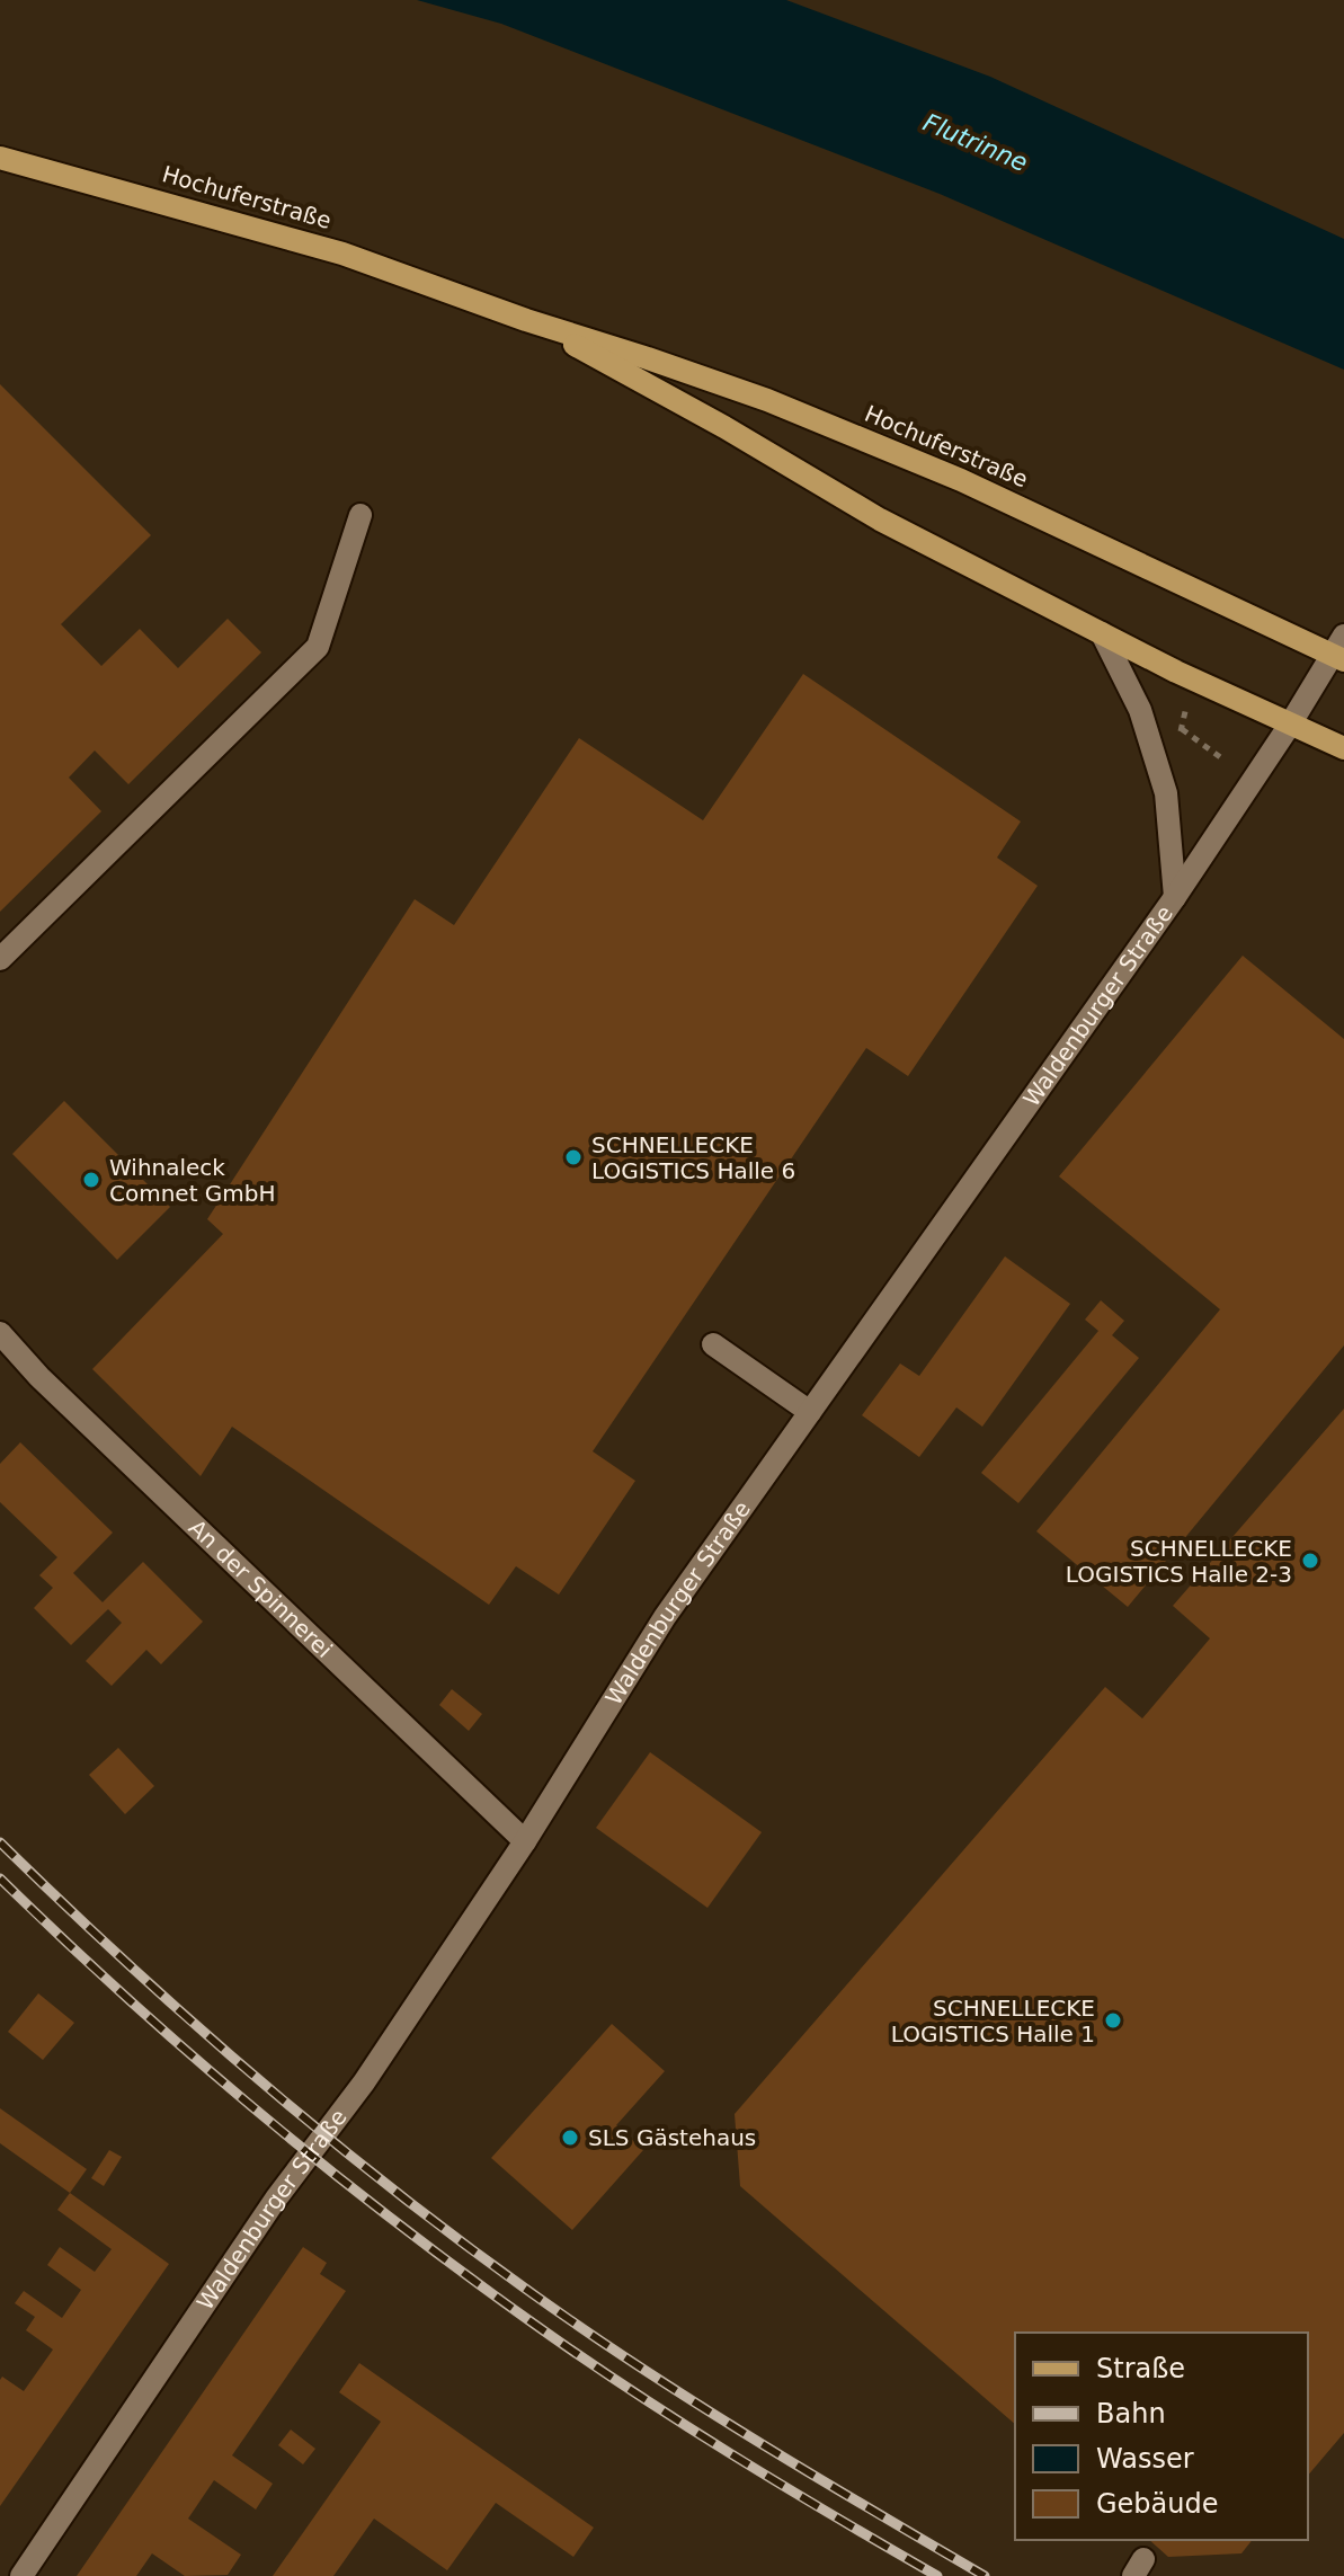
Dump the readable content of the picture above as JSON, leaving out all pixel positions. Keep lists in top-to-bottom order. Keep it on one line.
{"streets":{"main road":["Hochuferstraße"],"street":["Waldenburger Straße","An der Spinnerei"]},"crossings":[["Hochuferstraße","Waldenburger Straße"],["Waldenburger Straße","An der Spinnerei"]],"water":["Flutrinne"],"places":["SCHNELLECKE LOGISTICS Halle 6","Wihnaleck Comnet GmbH","SCHNELLECKE LOGISTICS Halle 2-3","SCHNELLECKE LOGISTICS Halle 1","SLS Gästehaus"],"legend":["Straße","Bahn","Wasser","Gebäude"]}
